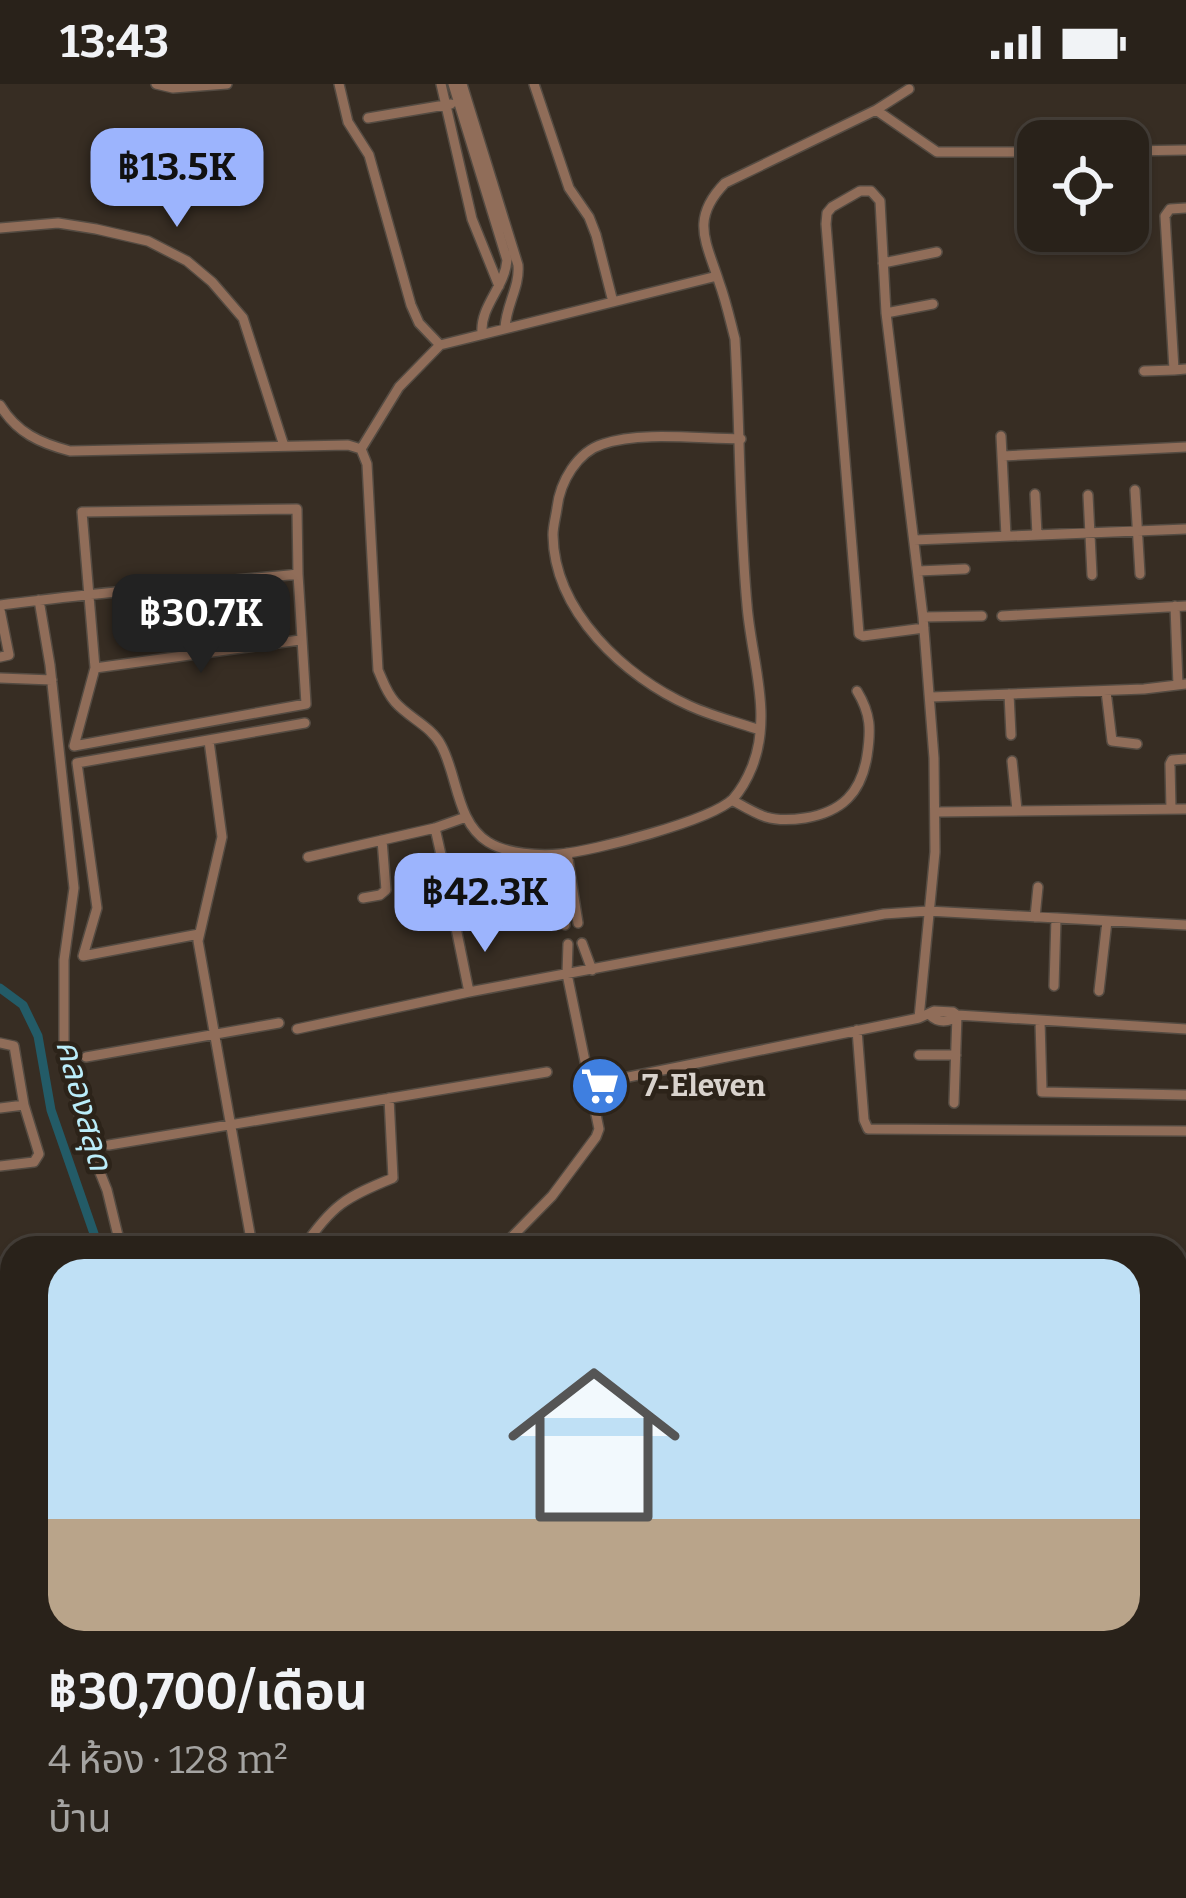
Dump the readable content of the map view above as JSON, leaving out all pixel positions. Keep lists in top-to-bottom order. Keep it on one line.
{"water":["คลองสลุด"],"places":{"supermarket":["7-Eleven"]},"page":{"status":"13:43","price":["฿13.5K","฿30.7K","฿42.3K"],"list":[{"name":"฿30,700/เดือน","note":"4 ห้อง · 128 m² · บ้าน"}]}}
